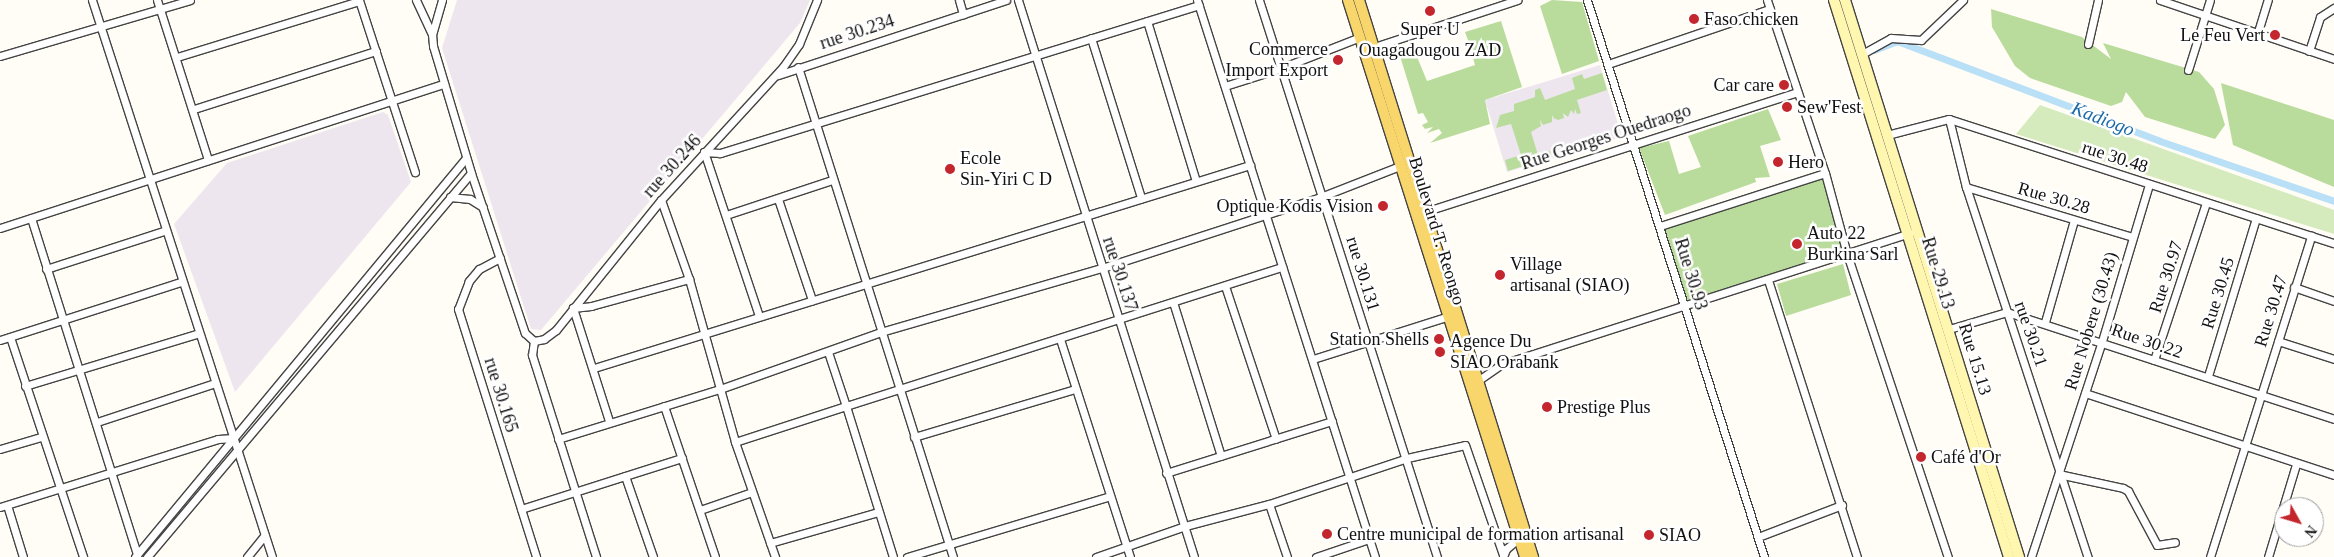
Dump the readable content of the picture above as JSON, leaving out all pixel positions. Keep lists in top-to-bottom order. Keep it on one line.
{"streets":{"main road":["Boulevard T. Reongo","Rue 29.13","Rue 15.13"],"street":["rue 30.234","Rue Georges Ouedraogo","rue 30.48","rue 30.246","Rue 30.28","rue 30.137","rue 30.131","Rue 30.93","Rue 30.97","Rue 30.45","Rue 30.47","Rue Nobere (30.43)","rue 30.21","Rue 30.22","rue 30.165"]},"crossings":[["rue 30.234","rue 30.246"],["Rue Georges Ouedraogo","Boulevard T. Reongo"],["Rue Georges Ouedraogo","Rue 30.93"],["rue 30.48","Rue 30.97"],["rue 30.48","Rue 30.45"],["rue 30.48","Rue 30.47"],["rue 30.48","Rue Nobere (30.43)"],["rue 30.48","rue 30.21"],["Rue 30.28","Rue Nobere (30.43)"],["Rue 30.28","rue 30.21"],["Rue 29.13","Rue 15.13"],["Rue 30.97","Rue 30.22"],["Rue 30.45","Rue 30.22"],["Rue 30.47","Rue 30.22"],["Rue Nobere (30.43)","rue 30.21"],["Rue Nobere (30.43)","Rue 30.22"],["rue 30.21","Rue 30.22"]],"water":["Kadiogo"],"places":["Super U Ouagadougou ZAD","Faso chicken","Le Feu Vert","Commerce Import Export","Car care","Sew'Fest","Hero","Ecole Sin-Yiri C D","Optique Kodis Vision","Auto 22 Burkina Sarl","Village artisanal (SIAO)","Station Shells","Agence Du SIAO Orabank","Prestige Plus","Café d'Or","Centre municipal de formation artisanal","SIAO"],"north":"bottom right"}
